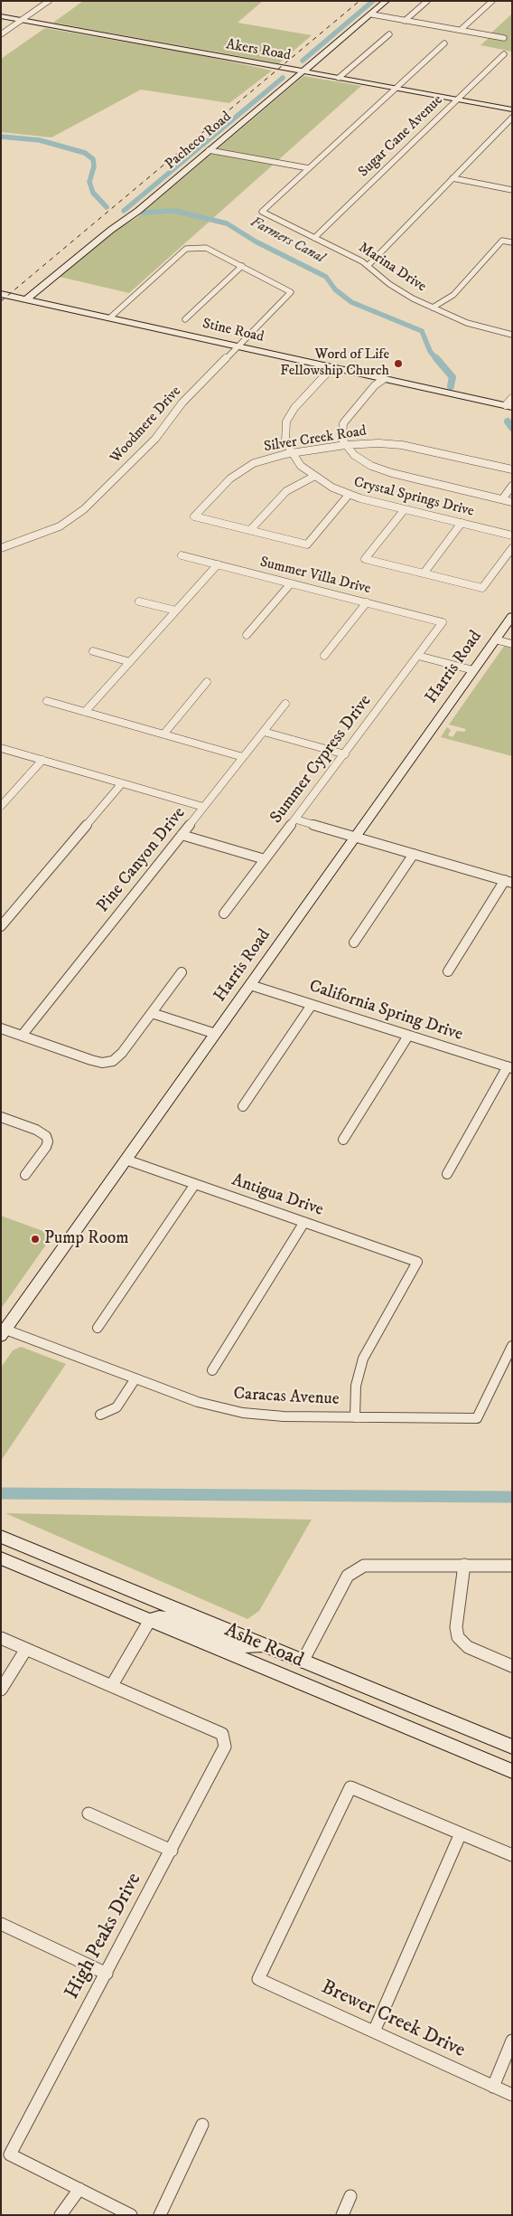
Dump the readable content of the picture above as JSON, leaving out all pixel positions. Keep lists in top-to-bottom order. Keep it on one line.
{"streets":{"street":["Akers Road","Sugar Cane Avenue","Pacheco Road","Marina Drive","Stine Road","Woodmere Drive","Silver Creek Road","Crystal Springs Drive","Summer Villa Drive","Harris Road","Summer Cypress Drive","Pine Canyon Drive","California Spring Drive","Antigua Drive","Caracas Avenue","Ashe Road","High Peaks Drive","Brewer Creek Drive"]},"crossings":[["Akers Road","Sugar Cane Avenue"],["Akers Road","Pacheco Road"],["Sugar Cane Avenue","Marina Drive"],["Pacheco Road","Stine Road"],["Stine Road","Woodmere Drive"],["Stine Road","Crystal Springs Drive"],["Silver Creek Road","Crystal Springs Drive"],["Summer Villa Drive","Summer Cypress Drive"],["Harris Road","California Spring Drive"],["Harris Road","Antigua Drive"],["Harris Road","Caracas Avenue"],["Antigua Drive","Caracas Avenue"]],"water":["Farmers Canal"],"places":["Word of Life Fellowship Church","Pump Room"]}
